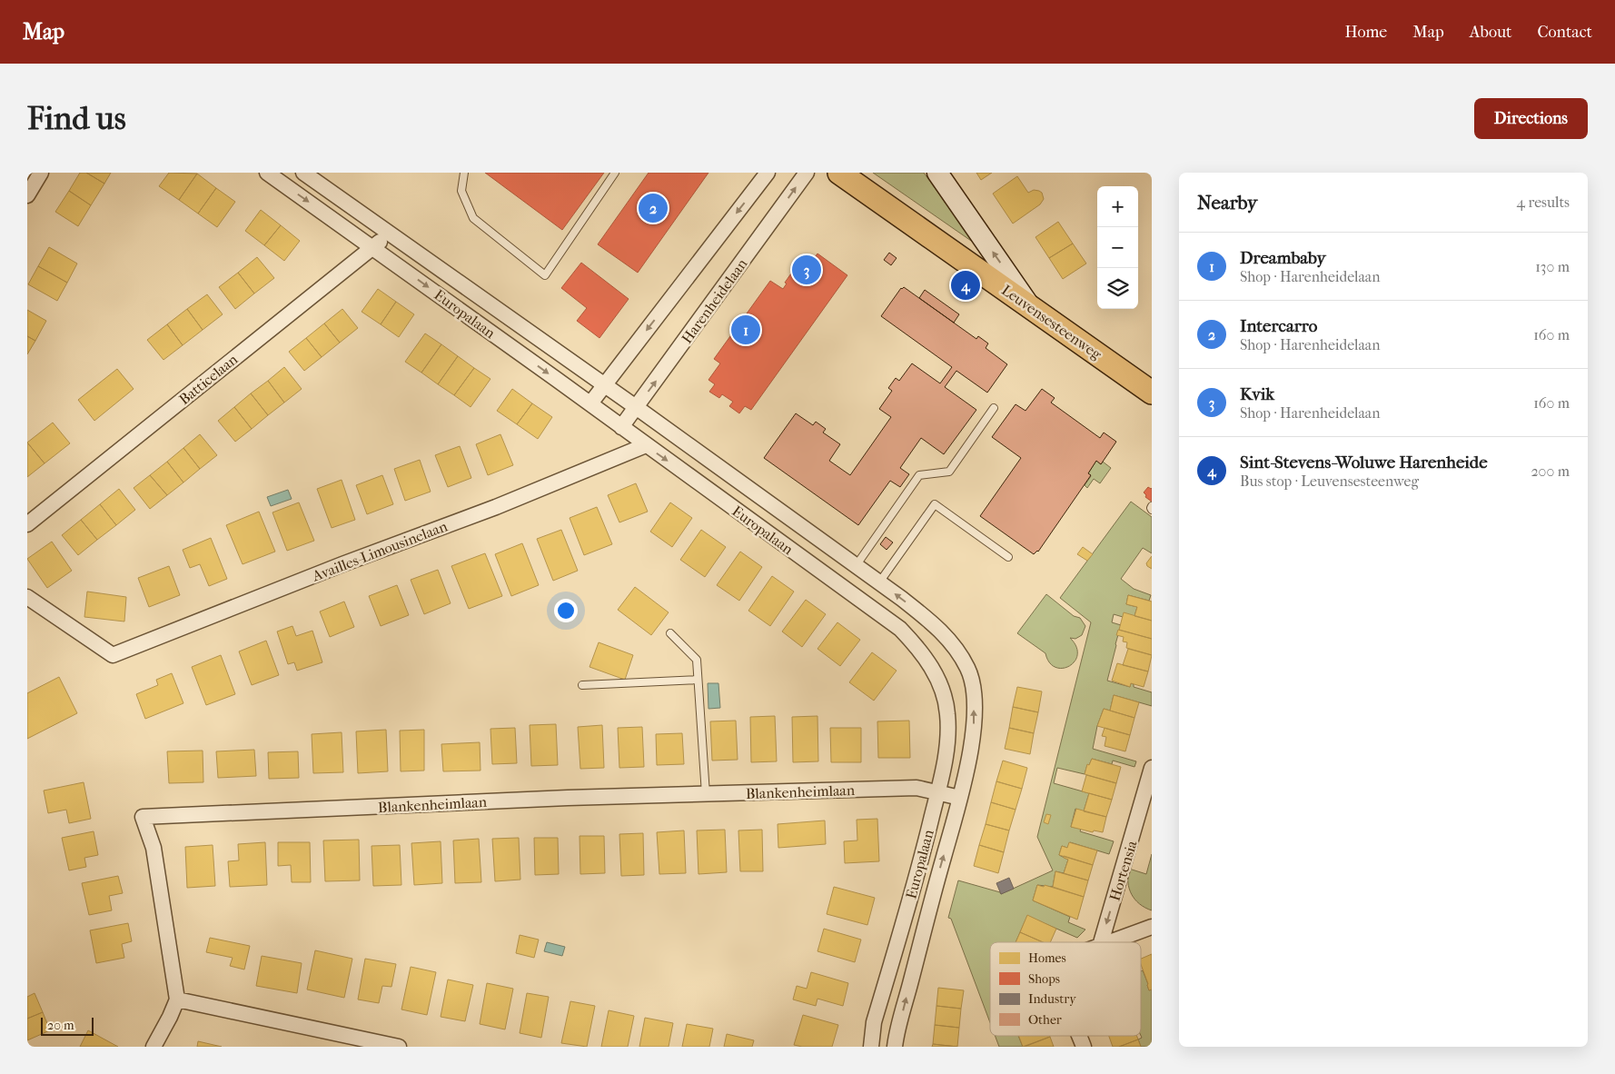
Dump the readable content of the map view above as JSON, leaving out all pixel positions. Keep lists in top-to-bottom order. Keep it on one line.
{"streets":{"main road":["Leuvensesteenweg"],"street":["Harenheidelaan","Europalaan","Batticelaan","Availles-Limousinelaan","Blankenheimlaan","Hortensia"]},"crossings":[["Harenheidelaan","Europalaan"],["Europalaan","Batticelaan"],["Europalaan","Availles-Limousinelaan"],["Europalaan","Blankenheimlaan"]],"one_way":["Hortensia"],"legend":["Homes","Shops","Industry","Other"],"scale_bar":"20 m","page":{"header":"Map","nav":["Home","Map","About","Contact"],"buttons":"Directions","title":"Find us","heading":["Nearby","4 results"],"map_buttons":["+","−"],"pins":["2","3","4","1"],"list":[{"mark":"1","name":"Dreambaby","note":"Shop · Harenheidelaan","value":"130 m"},{"mark":"2","name":"Intercarro","note":"Shop · Harenheidelaan","value":"160 m"},{"mark":"3","name":"Kvik","note":"Shop · Harenheidelaan","value":"160 m"},{"mark":"4","name":"Sint-Stevens-Woluwe Harenheide","note":"Bus stop · Leuvensesteenweg","value":"200 m"}],"scale":"20 m"}}
